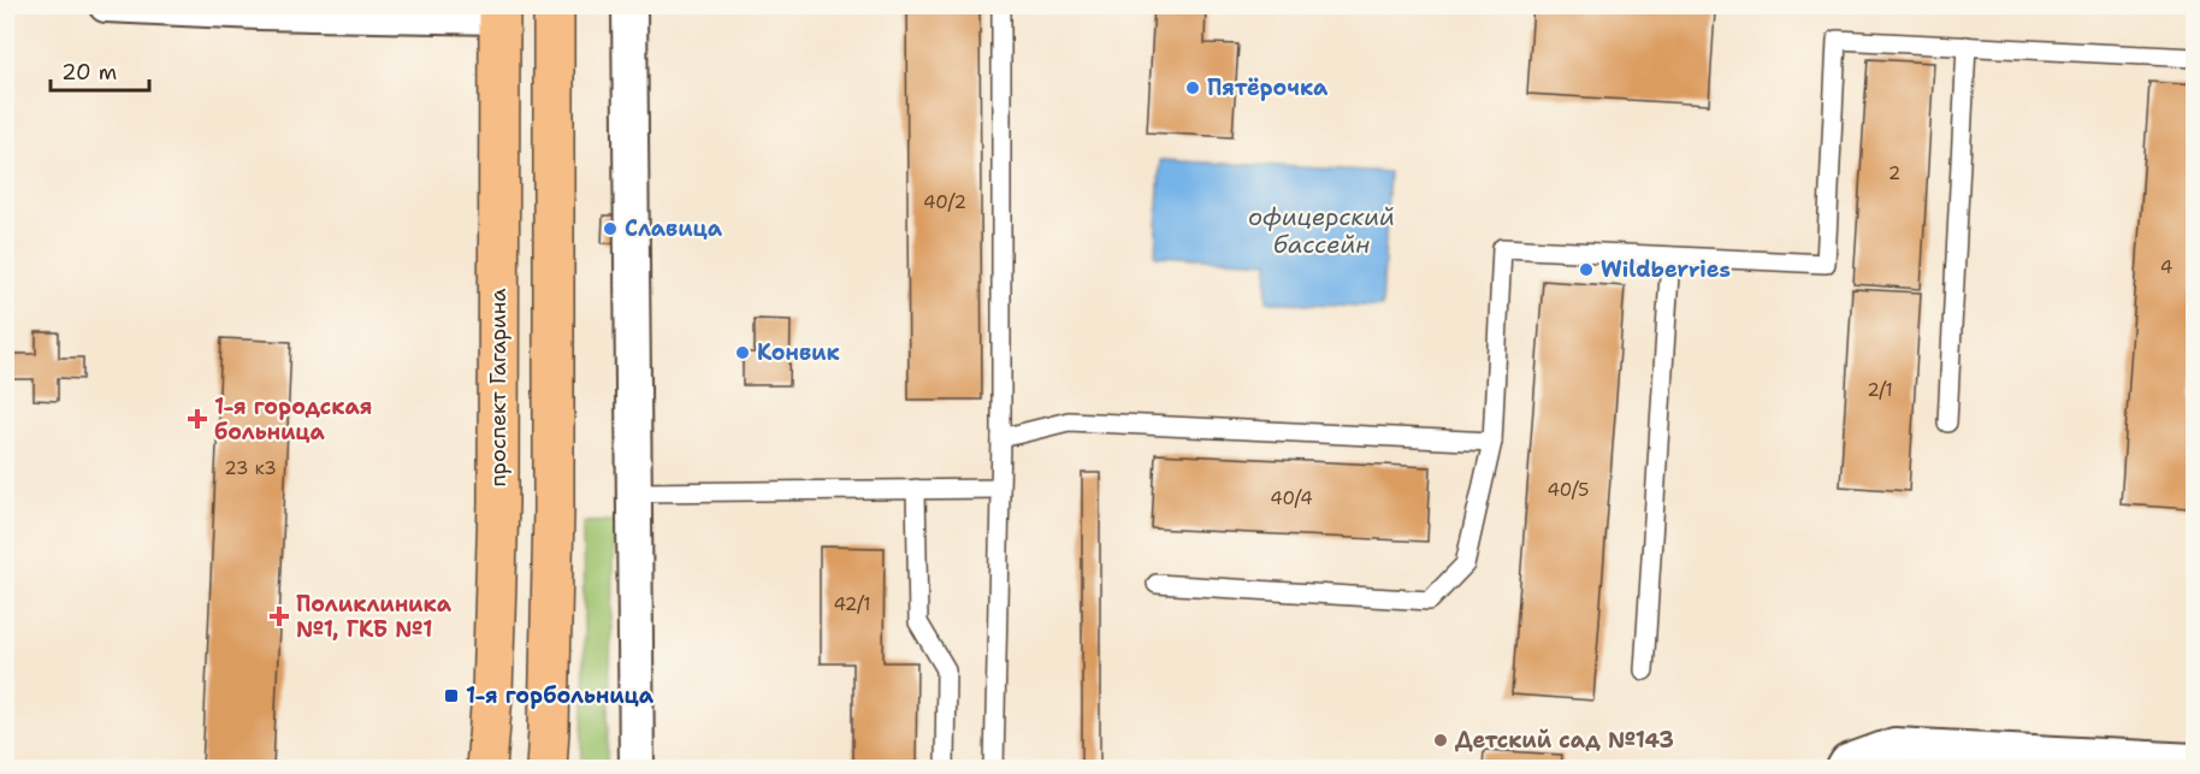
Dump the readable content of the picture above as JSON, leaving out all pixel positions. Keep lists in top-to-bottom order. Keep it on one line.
{"streets":{"main road":["проспект Гагарина"]},"water":["офицерский бассейн"],"places":{"other":["Пятёрочка","Славица","Wildberries","Конвик","Детский сад №143"],"health":["1-я городская больница","Поликлиника №1, ГКБ №1"],"transit":["1-я горбольница"]},"house_numbers":["2","40/2","4","2/1","23 к3","40/5","40/4","42/1"],"scale_bar":"20 m"}
